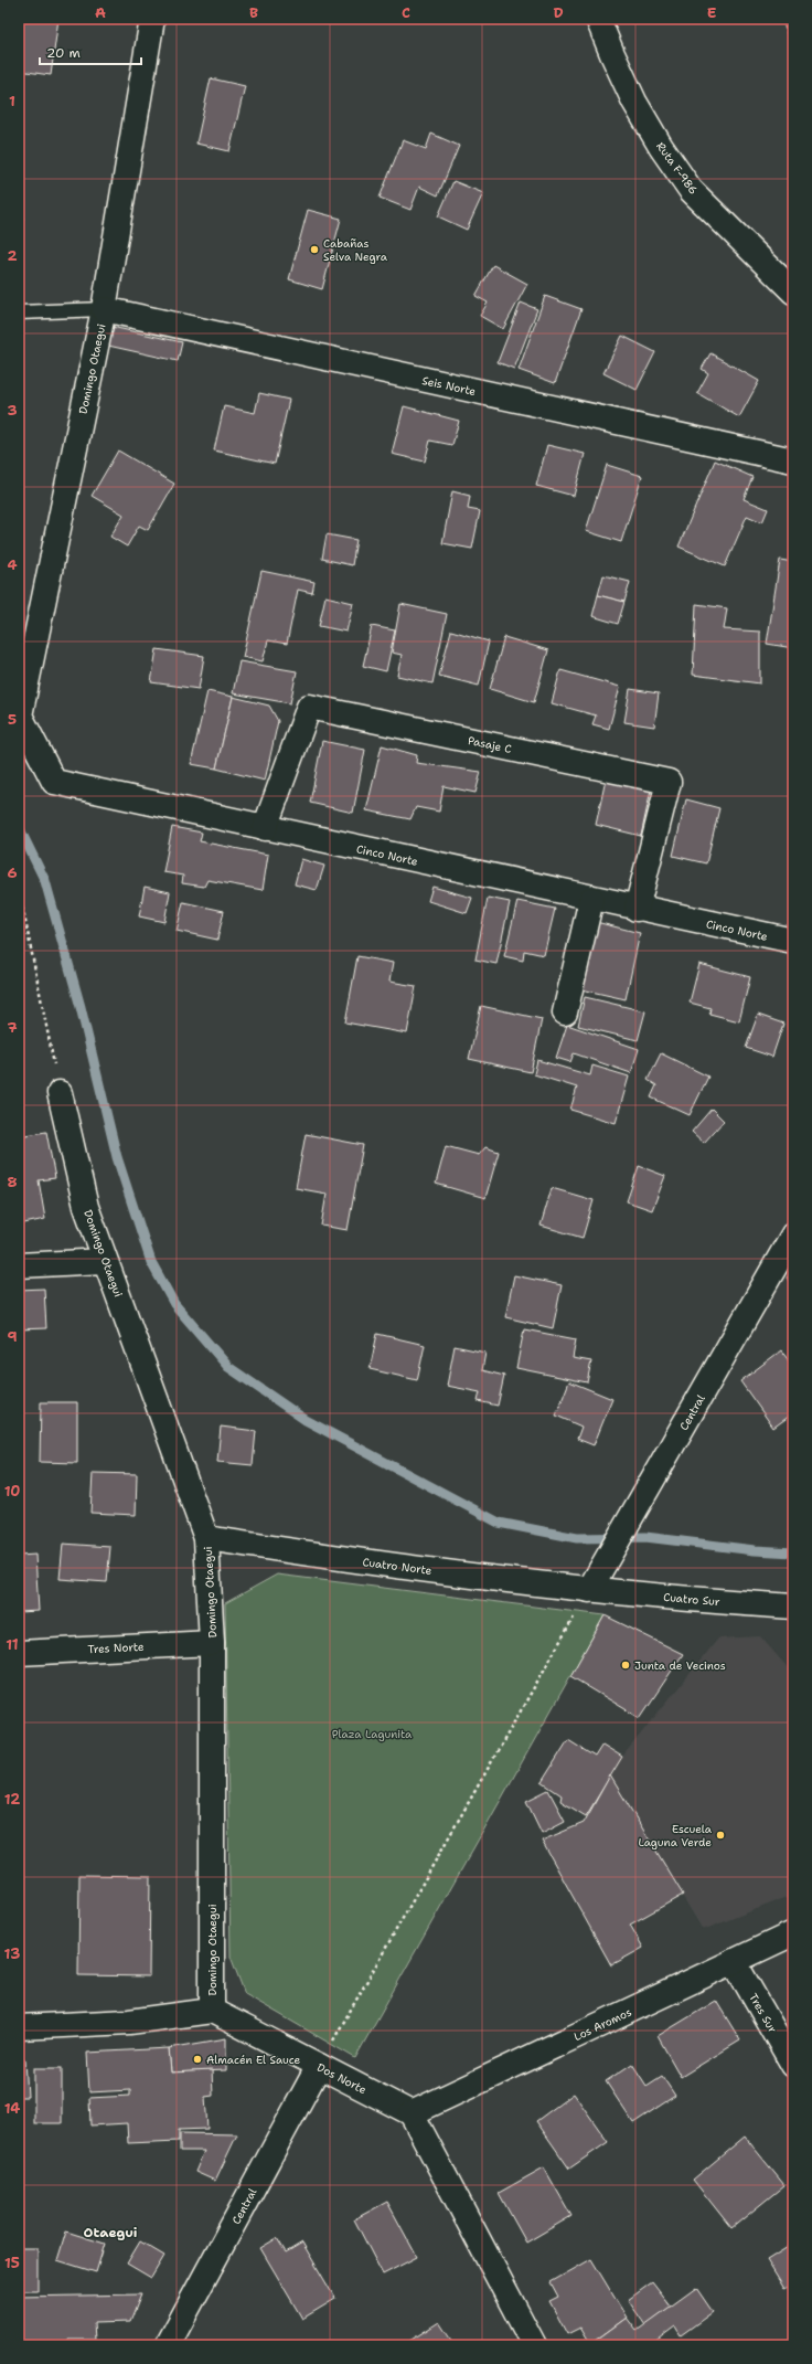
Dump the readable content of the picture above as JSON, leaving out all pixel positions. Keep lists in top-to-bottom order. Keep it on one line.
{"streets":{"street":["Ruta F-986","Domingo Otaegui","Seis Norte","Pasaje C","Cinco Norte","Central","Cuatro Norte","Cuatro Sur","Tres Norte","Tres Sur","Los Aromos","Dos Norte"]},"crossings":[["Domingo Otaegui","Seis Norte"],["Domingo Otaegui","Cinco Norte"],["Domingo Otaegui","Cuatro Norte"],["Domingo Otaegui","Tres Norte"],["Domingo Otaegui","Dos Norte"],["Pasaje C","Cinco Norte"],["Central","Cuatro Norte"],["Central","Cuatro Sur"],["Central","Dos Norte"],["Cuatro Norte","Cuatro Sur"],["Tres Sur","Los Aromos"],["Los Aromos","Dos Norte"]],"districts":["Otaegui"],"parks":["Plaza Lagunita"],"places":["Cabañas Selva Negra","Junta de Vecinos","Escuela Laguna Verde","Almacén El Sauce"],"scale_bar":"20 m","grid":{"columns":["A","B","C","D","E"],"rows":["1","2","3","4","5","6","7","8","9","10","11","12","13","14","15"]}}
